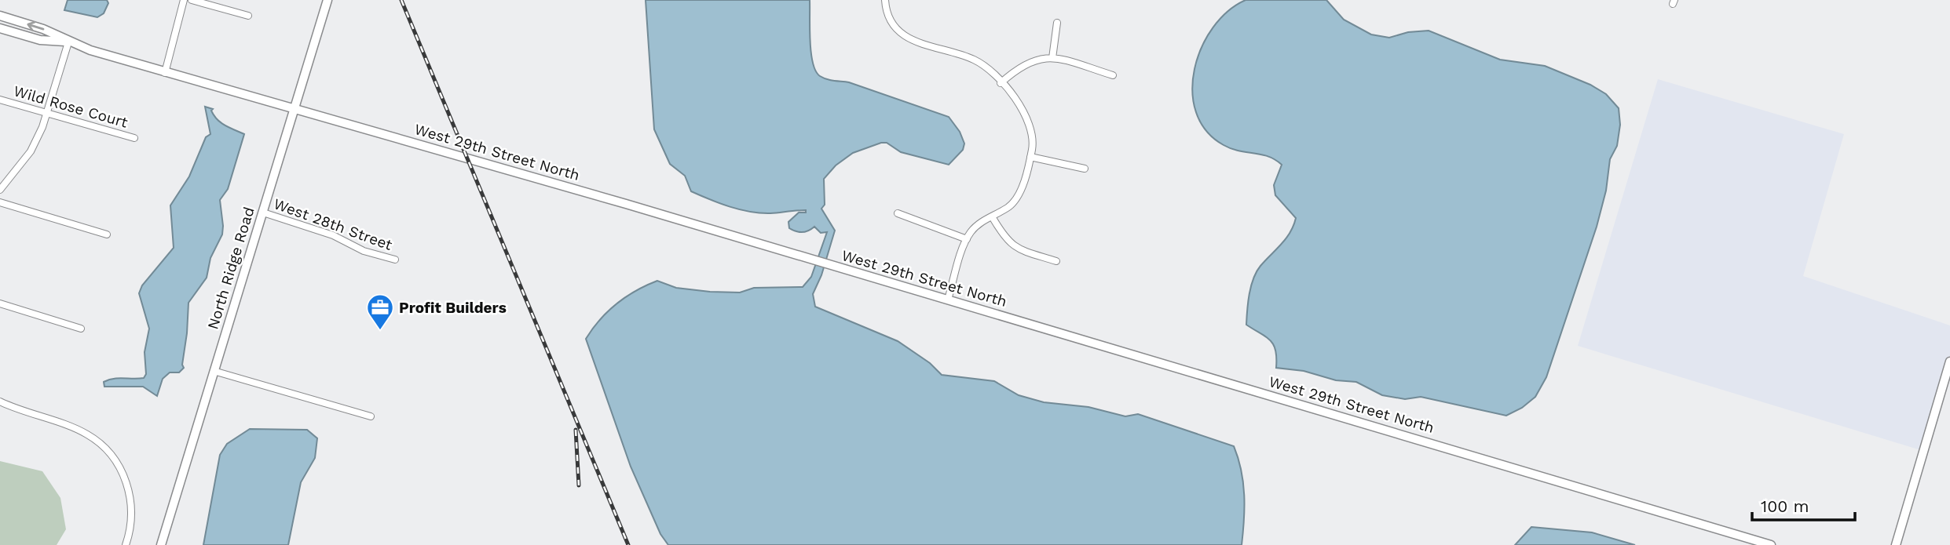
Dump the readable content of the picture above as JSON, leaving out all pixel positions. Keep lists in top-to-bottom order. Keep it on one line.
{"streets":{"main road":["West 29th Street North","North Ridge Road"],"street":["Wild Rose Court","West 28th Street"]},"crossings":[["West 29th Street North","North Ridge Road"],["West 28th Street","North Ridge Road"]],"places":{"office":["Profit Builders"]},"scale_bar":"100 m"}
